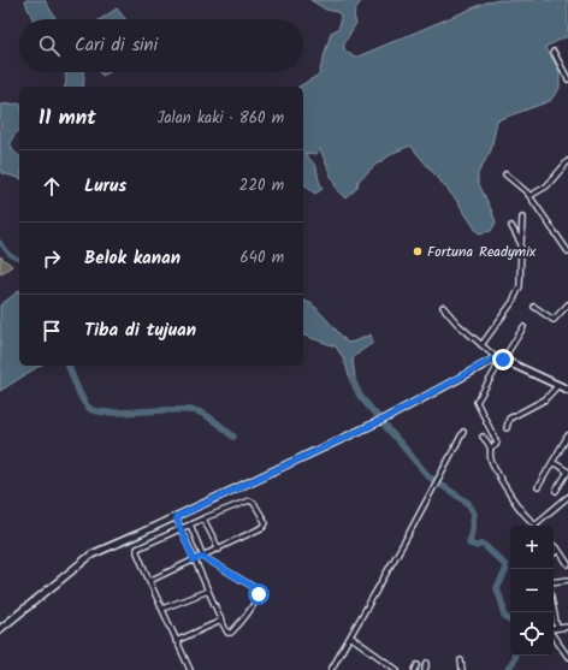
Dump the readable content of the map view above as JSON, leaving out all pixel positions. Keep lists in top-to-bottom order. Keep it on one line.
{"places":["Fortuna Readymix"],"page":{"search":"Cari di sini","heading":["11 mnt","Jalan kaki · 860 m"],"list":[["Lurus","220 m"],["Belok kanan","640 m"],"Tiba di tujuan"],"map_buttons":["+","−"]}}
